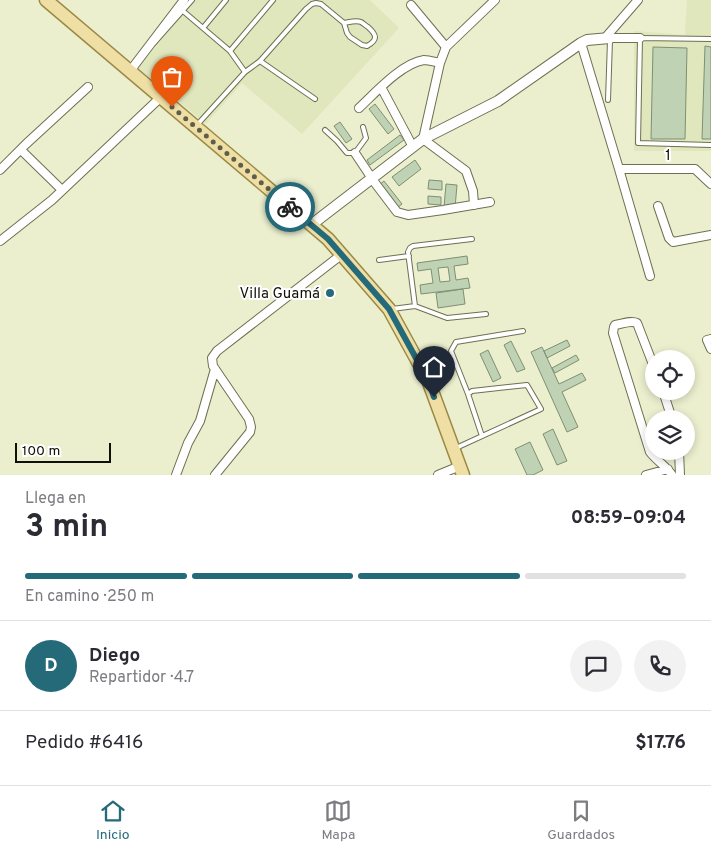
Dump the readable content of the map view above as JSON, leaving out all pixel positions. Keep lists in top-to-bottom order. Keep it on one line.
{"streets":{"street":["1"]},"places":["Villa Guamá"],"scale_bar":"100 m","page":{"scale":"100 m","heading":["3 min","Llega en","08:59–09:04"],"panel":["Diego","Repartidor · 4.7","Pedido #6416","$17.76"],"bar":"En camino · 250 m","round":"D","tabs":["Inicio","Mapa","Guardados"]}}
